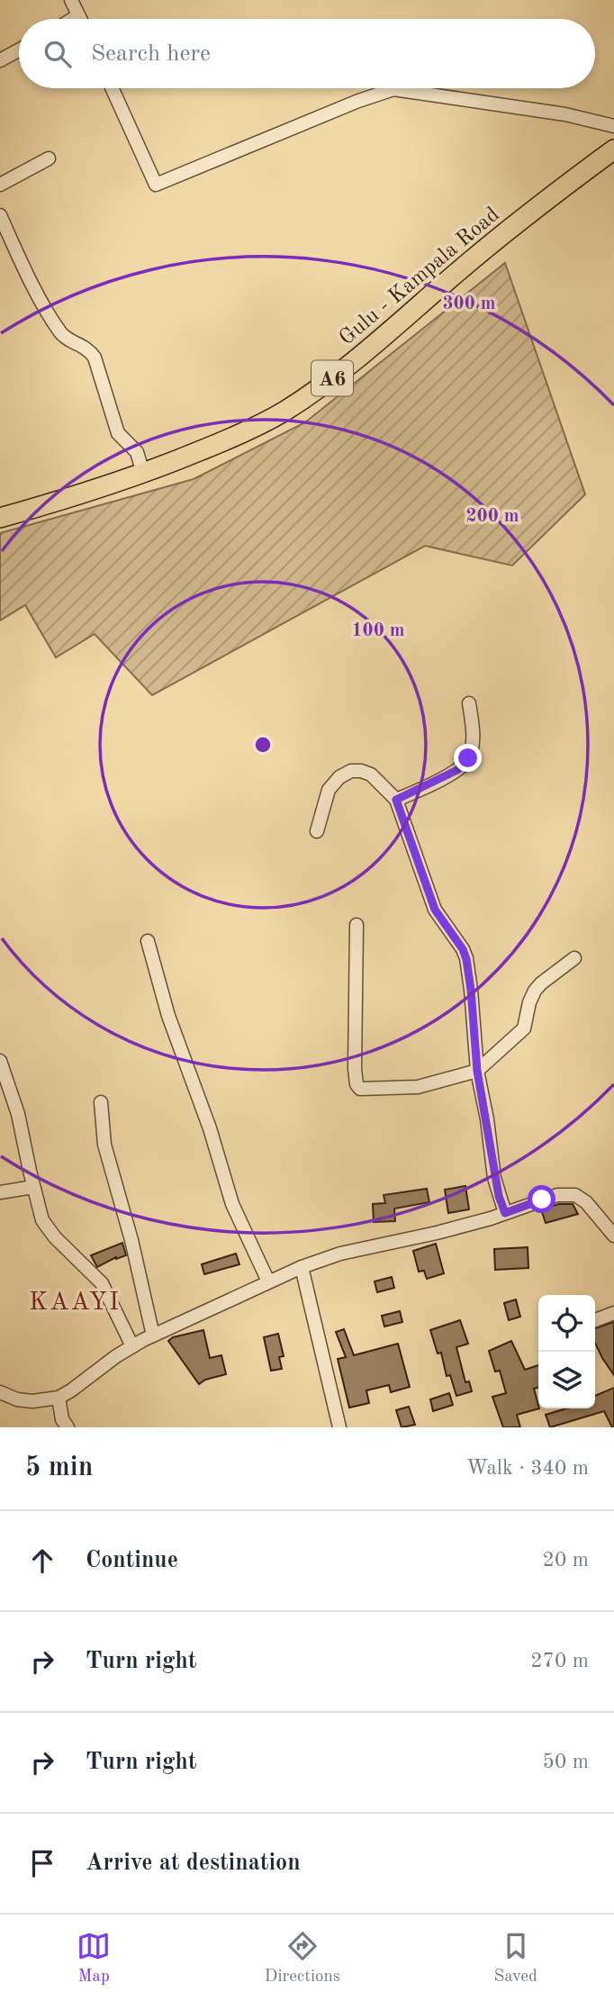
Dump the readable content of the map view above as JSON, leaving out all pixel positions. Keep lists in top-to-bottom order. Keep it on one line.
{"streets":{"main road":["Gulu - Kampala Road","A6"]},"districts":["KAAYI"],"page":{"search":"Search here","heading":["5 min","Walk · 340 m"],"list":[["Continue","20 m"],["Turn right","270 m"],["Turn right","50 m"],"Arrive at destination"],"nav":["Map","Directions","Saved"]},"rings":["300 m","200 m","100 m"]}
